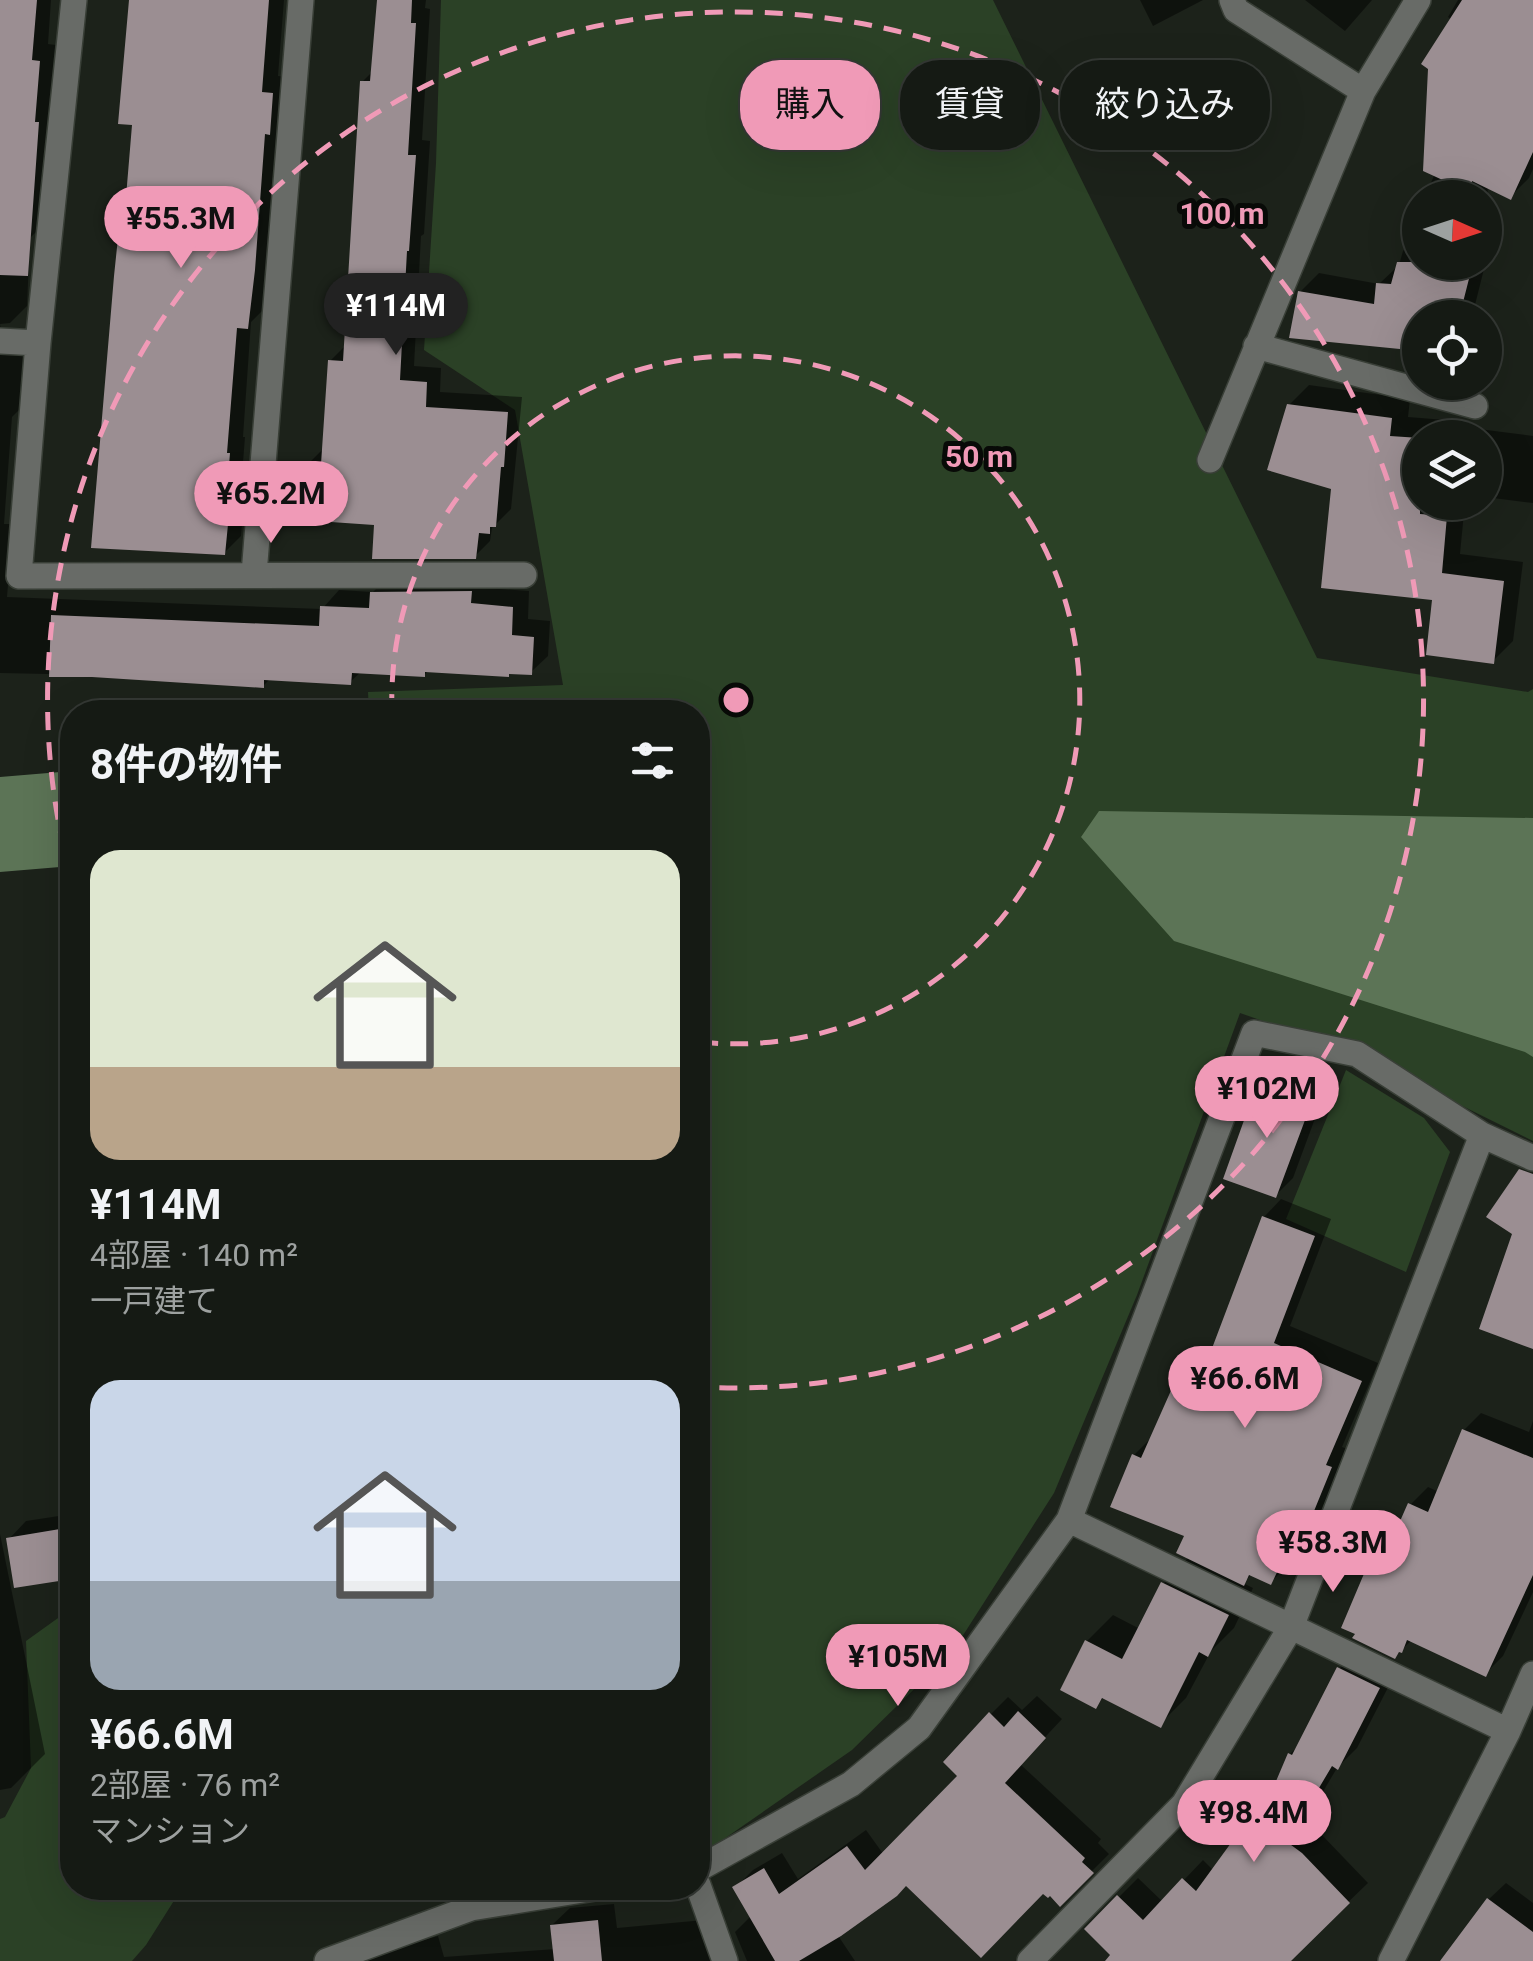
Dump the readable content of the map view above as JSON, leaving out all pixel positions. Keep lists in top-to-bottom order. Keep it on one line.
{"north":"right","page":{"chip":["購入","賃貸","絞り込み"],"price":["¥55.3M","¥114M","¥65.2M","¥102M","¥66.6M","¥58.3M","¥105M","¥98.4M"],"heading":"8件の物件","list":[{"name":"¥114M","note":"4部屋 · 140 m² · 一戸建て"},{"name":"¥66.6M","note":"2部屋 · 76 m² · マンション"}]},"rings":["100 m","50 m"]}
